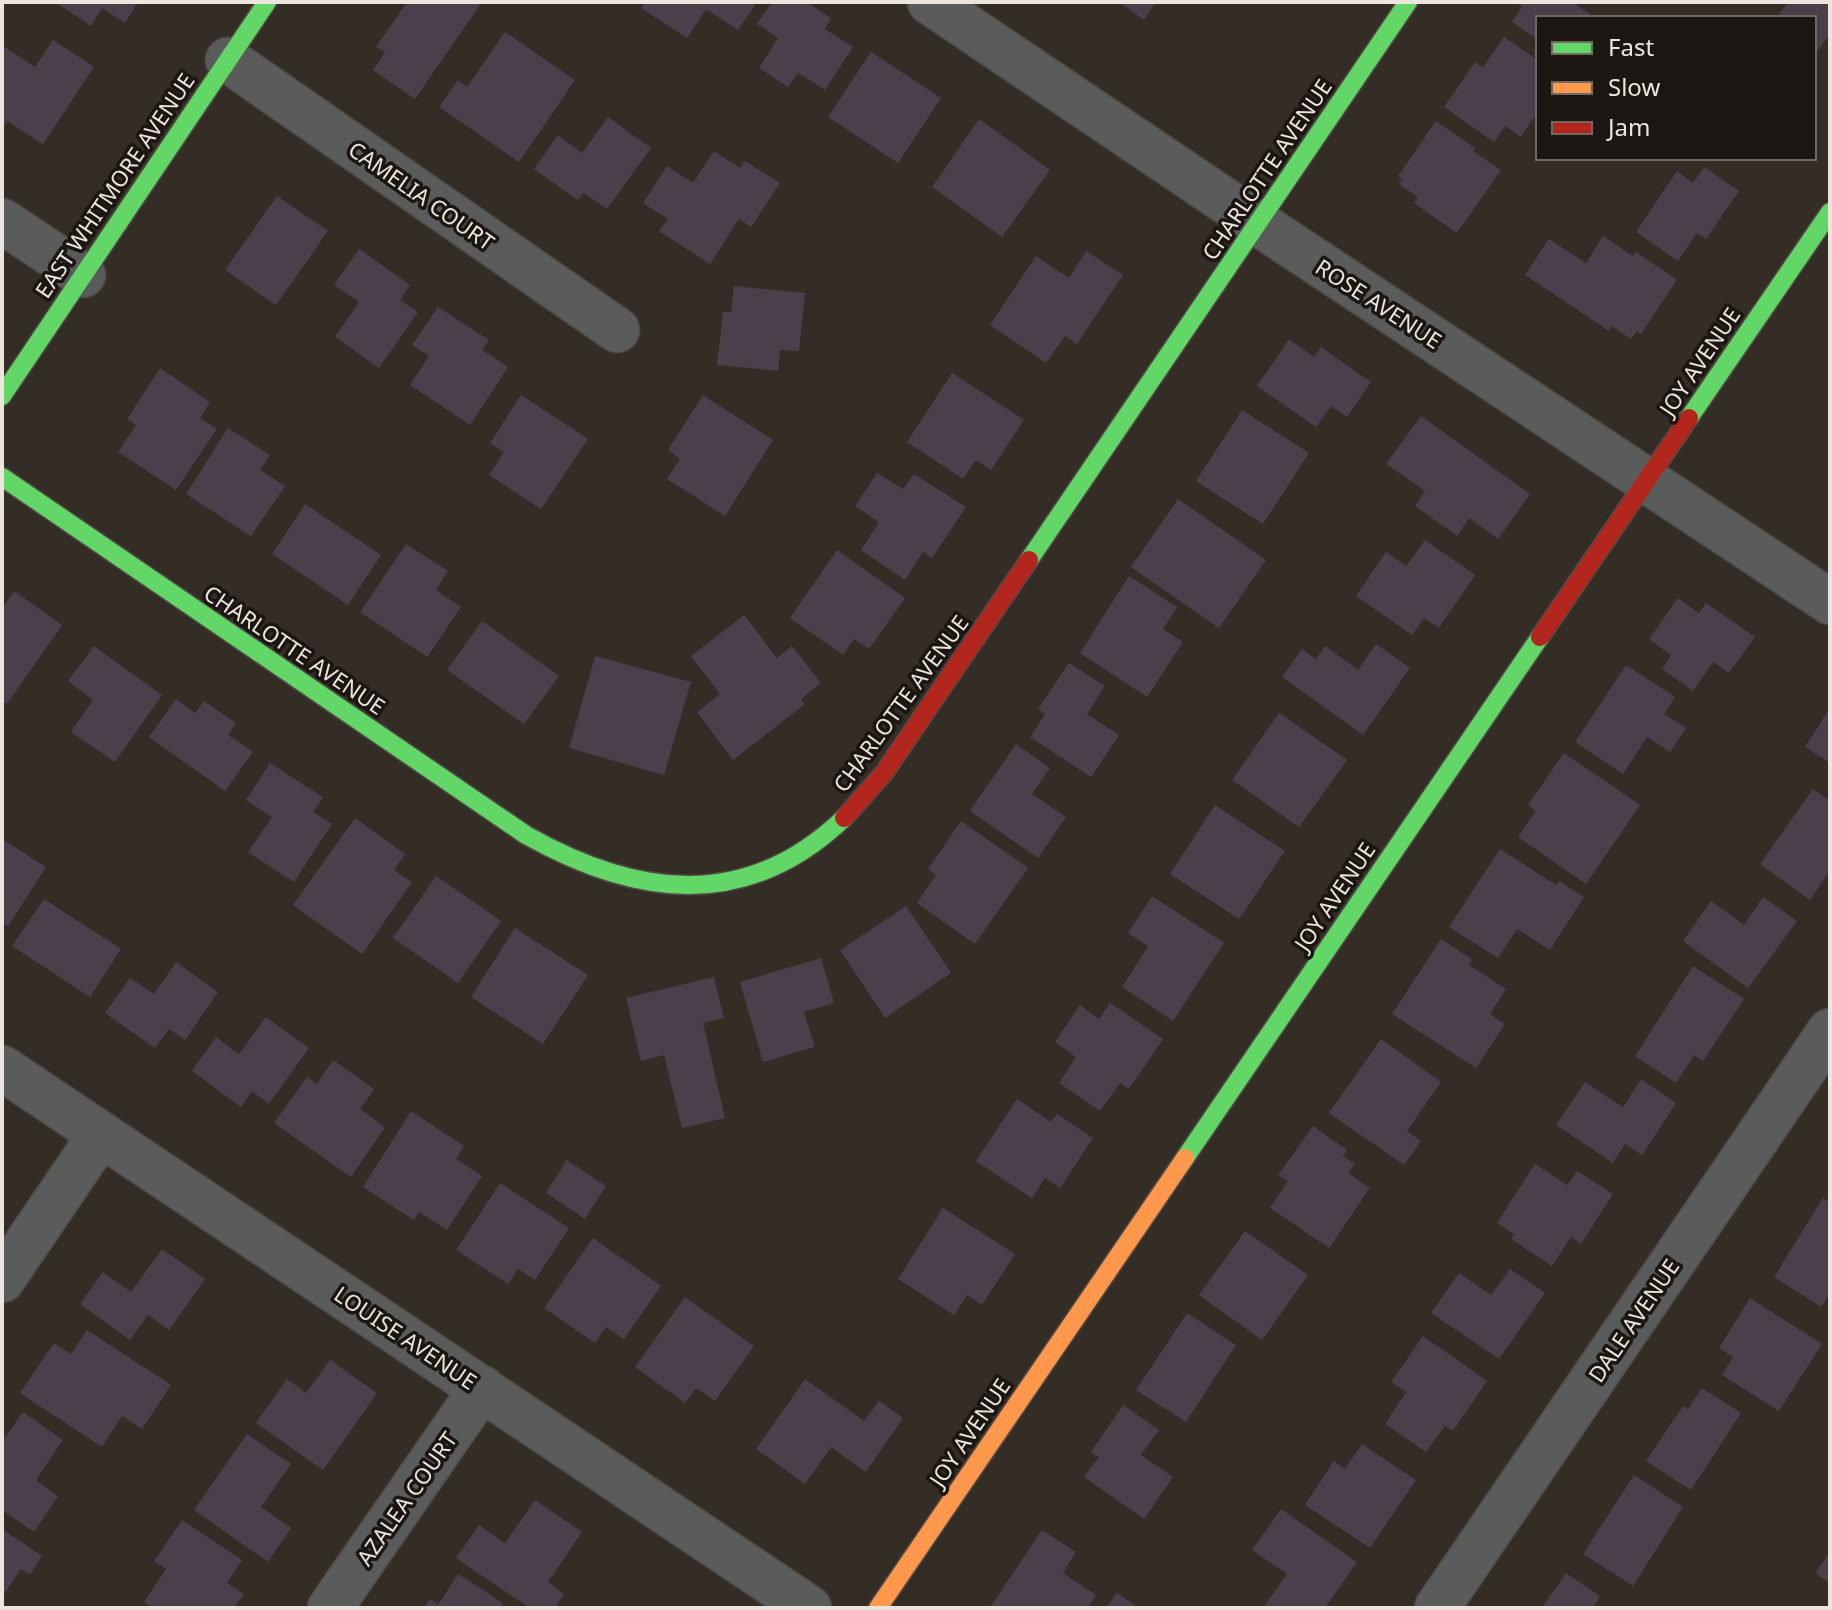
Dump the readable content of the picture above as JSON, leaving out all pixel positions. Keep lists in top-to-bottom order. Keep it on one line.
{"streets":{"street":["CHARLOTTE AVENUE","EAST WHITMORE AVENUE","CAMELIA COURT","ROSE AVENUE","JOY AVENUE","DALE AVENUE","LOUISE AVENUE","AZALEA COURT"]},"crossings":[["CHARLOTTE AVENUE","ROSE AVENUE"],["EAST WHITMORE AVENUE","CAMELIA COURT"],["ROSE AVENUE","JOY AVENUE"],["LOUISE AVENUE","AZALEA COURT"]],"legend":["Fast","Slow","Jam"]}
